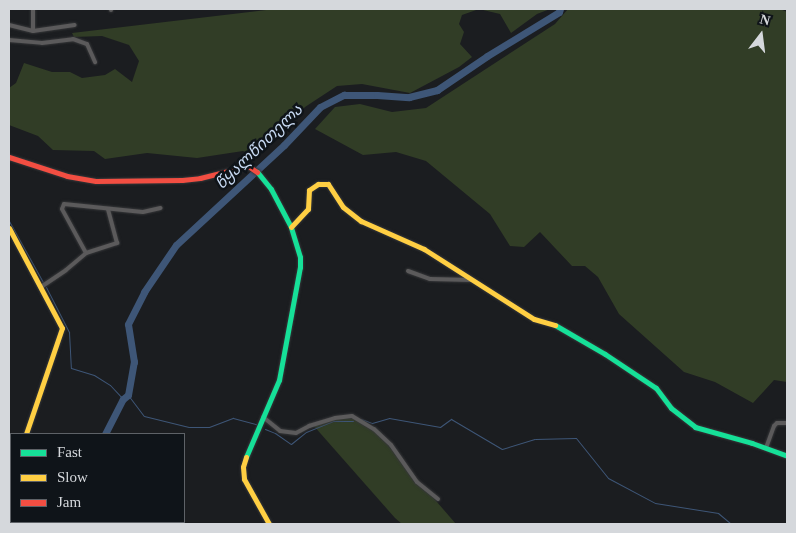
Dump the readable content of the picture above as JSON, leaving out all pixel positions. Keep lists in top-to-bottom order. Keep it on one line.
{"water":["წყალწითელა"],"legend":["Fast","Slow","Jam"],"north":"top"}
